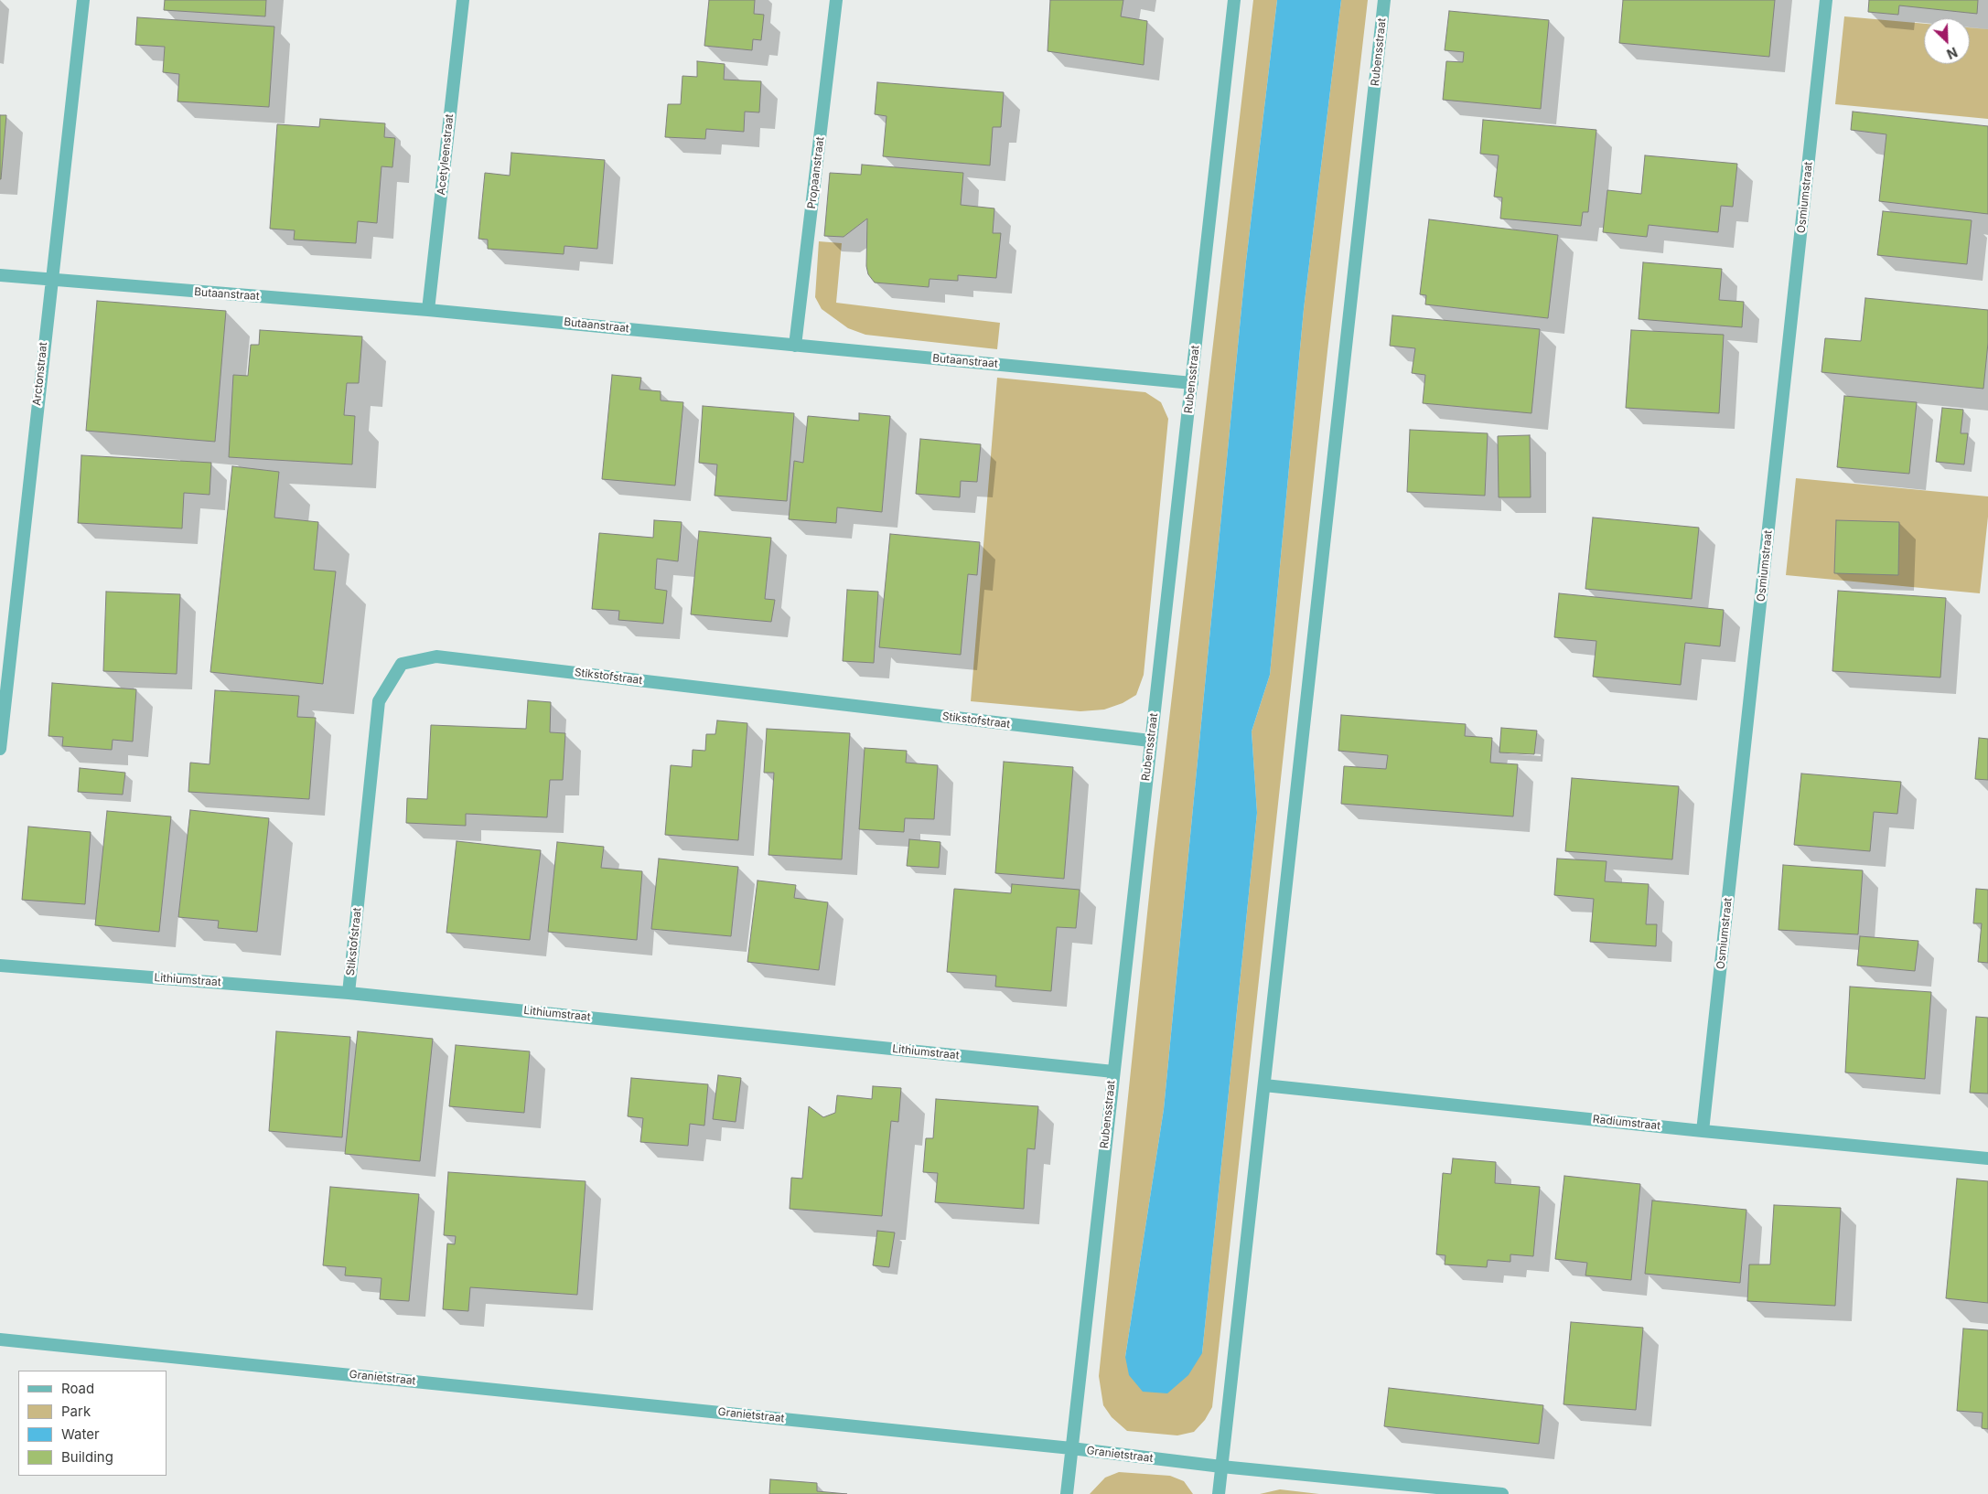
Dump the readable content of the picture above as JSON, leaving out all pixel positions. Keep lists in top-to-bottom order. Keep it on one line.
{"streets":{"street":["Rubensstraat","Acetyleenstraat","Propaanstraat","Osmiumstraat","Butaanstraat","Arctonstraat","Stikstofstraat","Lithiumstraat","Radiumstraat","Granietstraat"]},"crossings":[["Rubensstraat","Butaanstraat"],["Rubensstraat","Stikstofstraat"],["Rubensstraat","Lithiumstraat"],["Rubensstraat","Radiumstraat"],["Rubensstraat","Granietstraat"],["Acetyleenstraat","Butaanstraat"],["Propaanstraat","Butaanstraat"],["Osmiumstraat","Radiumstraat"],["Butaanstraat","Arctonstraat"],["Stikstofstraat","Lithiumstraat"]],"legend":["Road","Park","Water","Building"],"north":"bottom right"}
